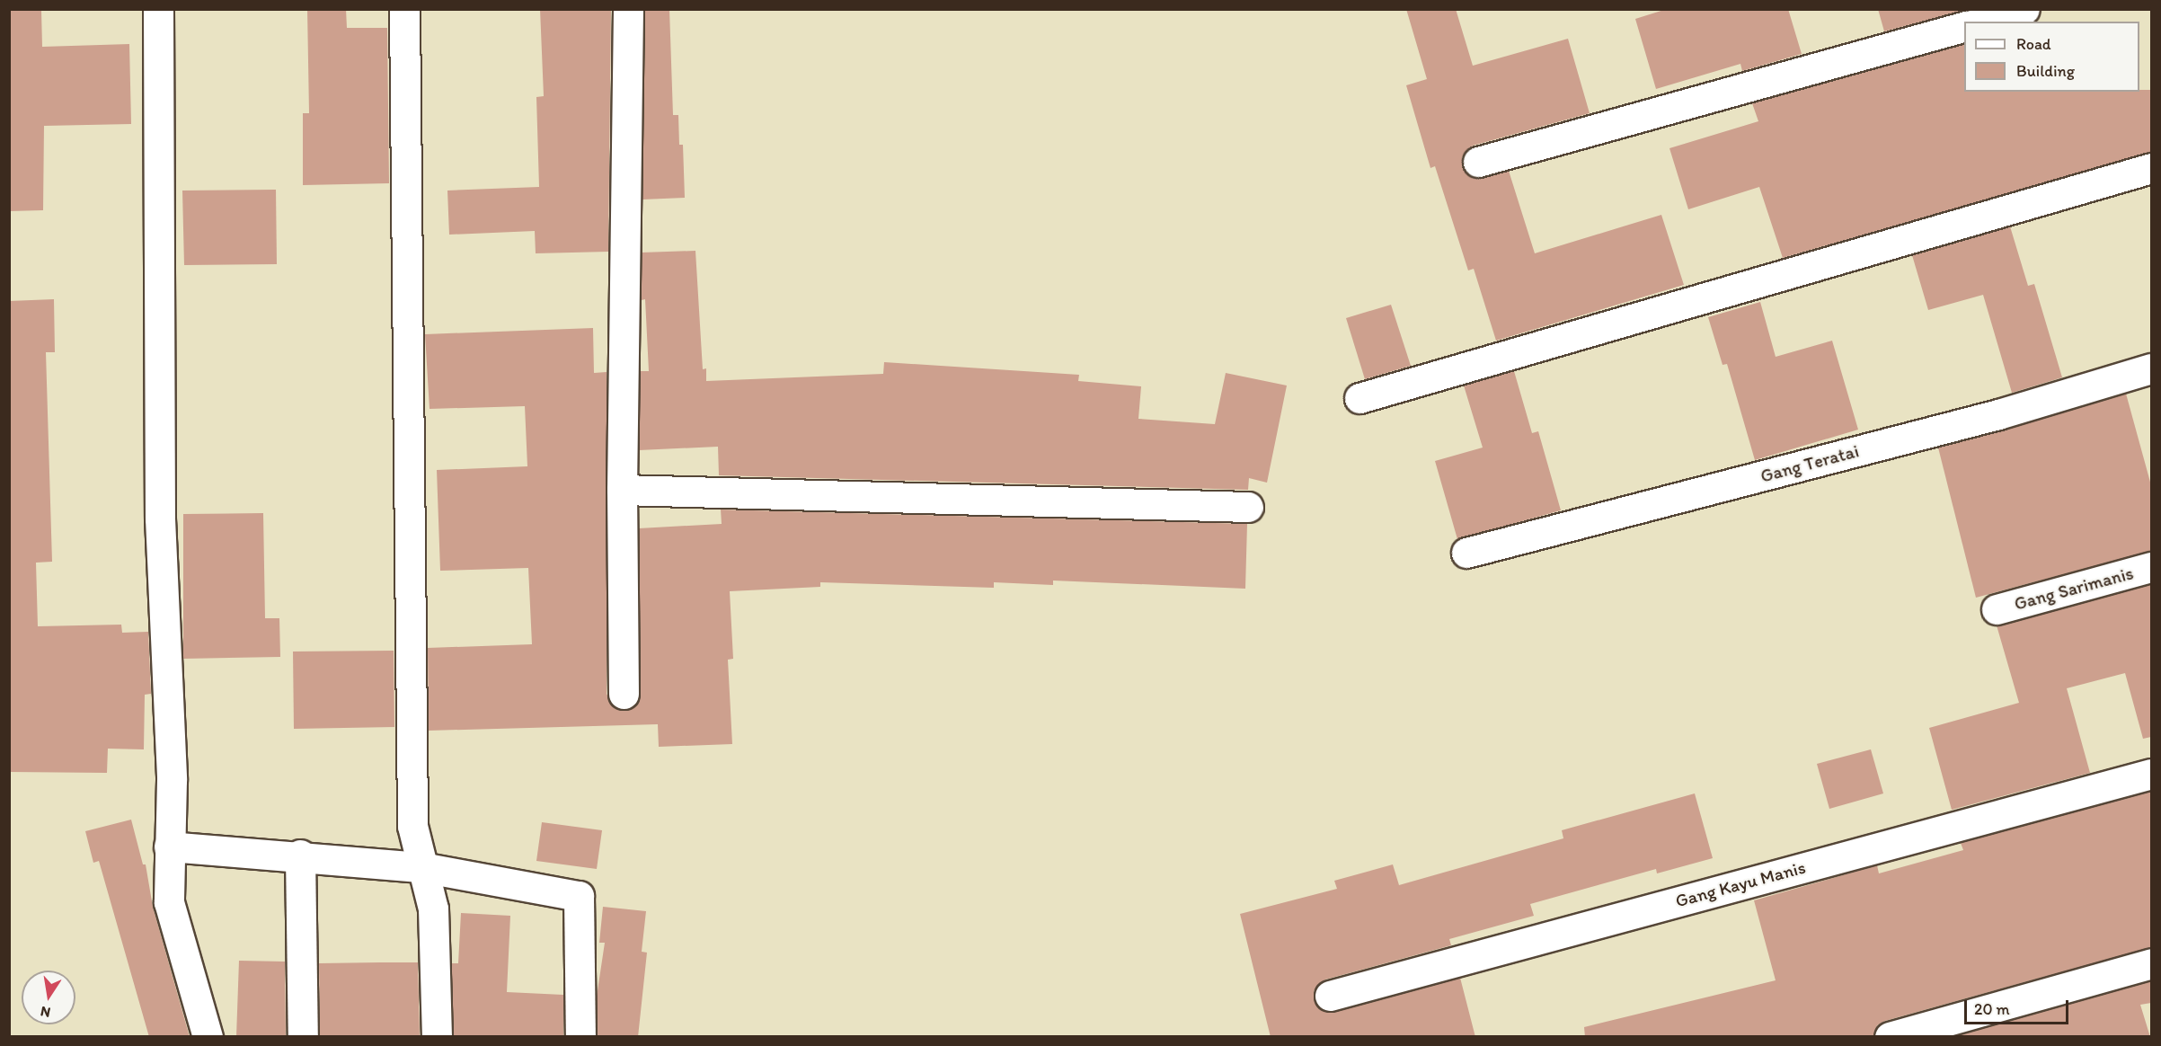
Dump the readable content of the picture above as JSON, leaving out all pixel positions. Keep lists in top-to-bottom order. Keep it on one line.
{"streets":{"street":["Gang Teratai","Gang Sarimanis","Gang Kayu Manis"]},"legend":["Road","Building"],"scale_bar":"20 m","north":"bottom"}
